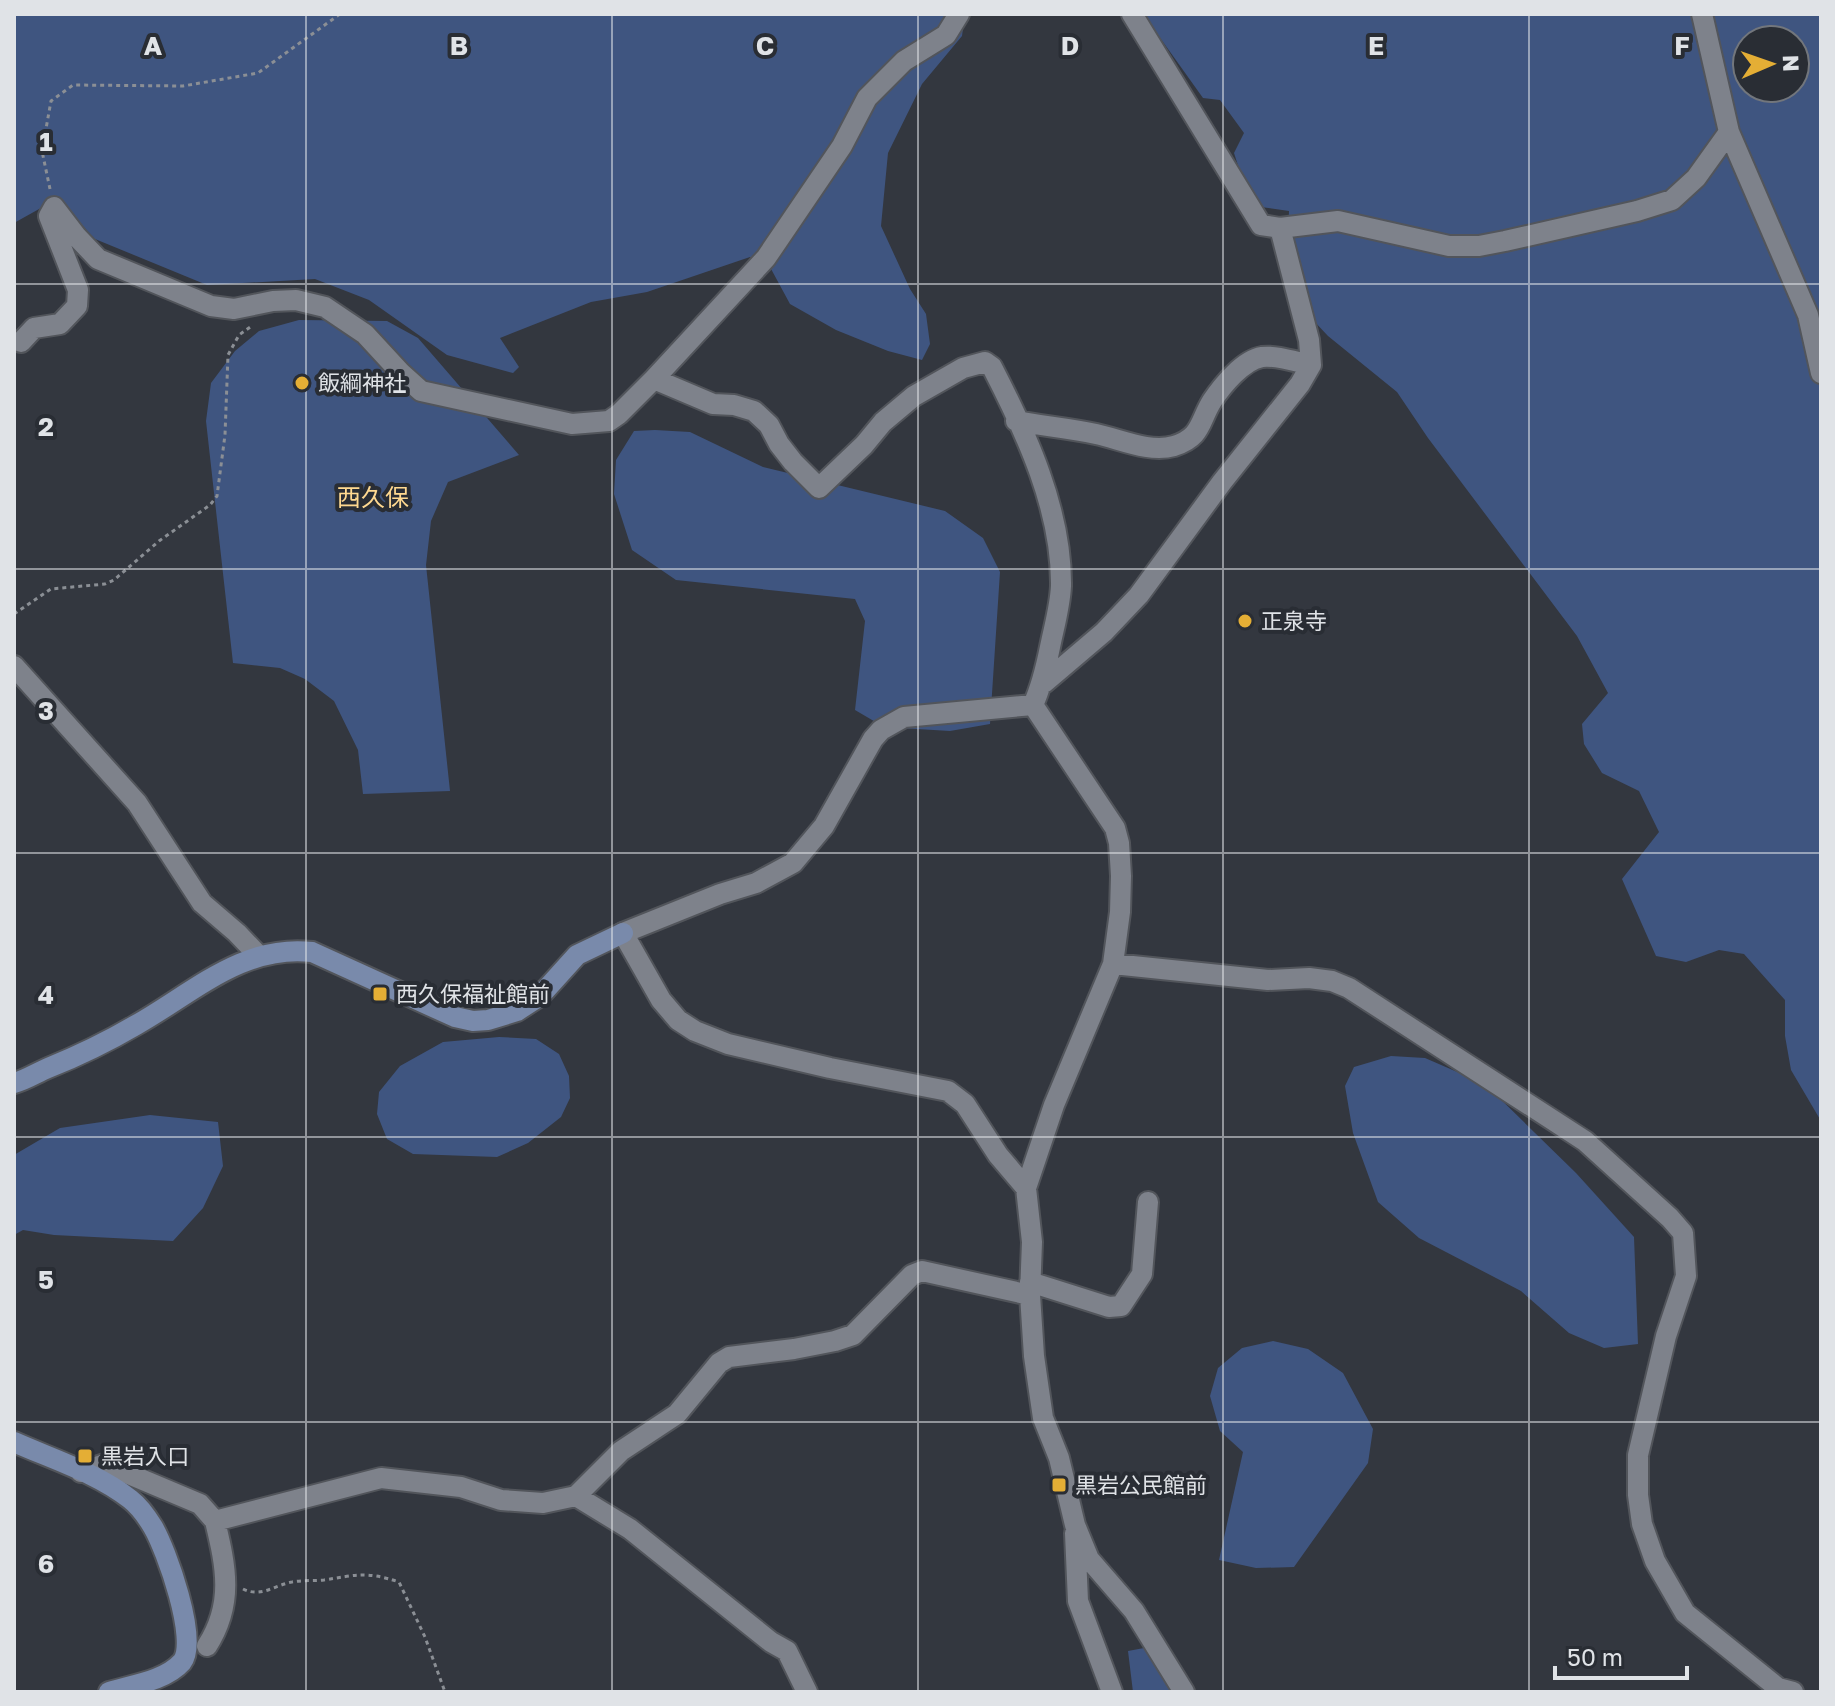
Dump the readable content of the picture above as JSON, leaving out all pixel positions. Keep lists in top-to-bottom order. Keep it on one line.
{"districts":["西久保"],"places":{"other":["飯綱神社","正泉寺"],"transit":["西久保福祉館前","黒岩入口","黒岩公民館前"]},"scale_bar":"50 m","north":"right","grid":{"columns":["A","B","C","D","E","F"],"rows":["1","2","3","4","5","6"]}}
